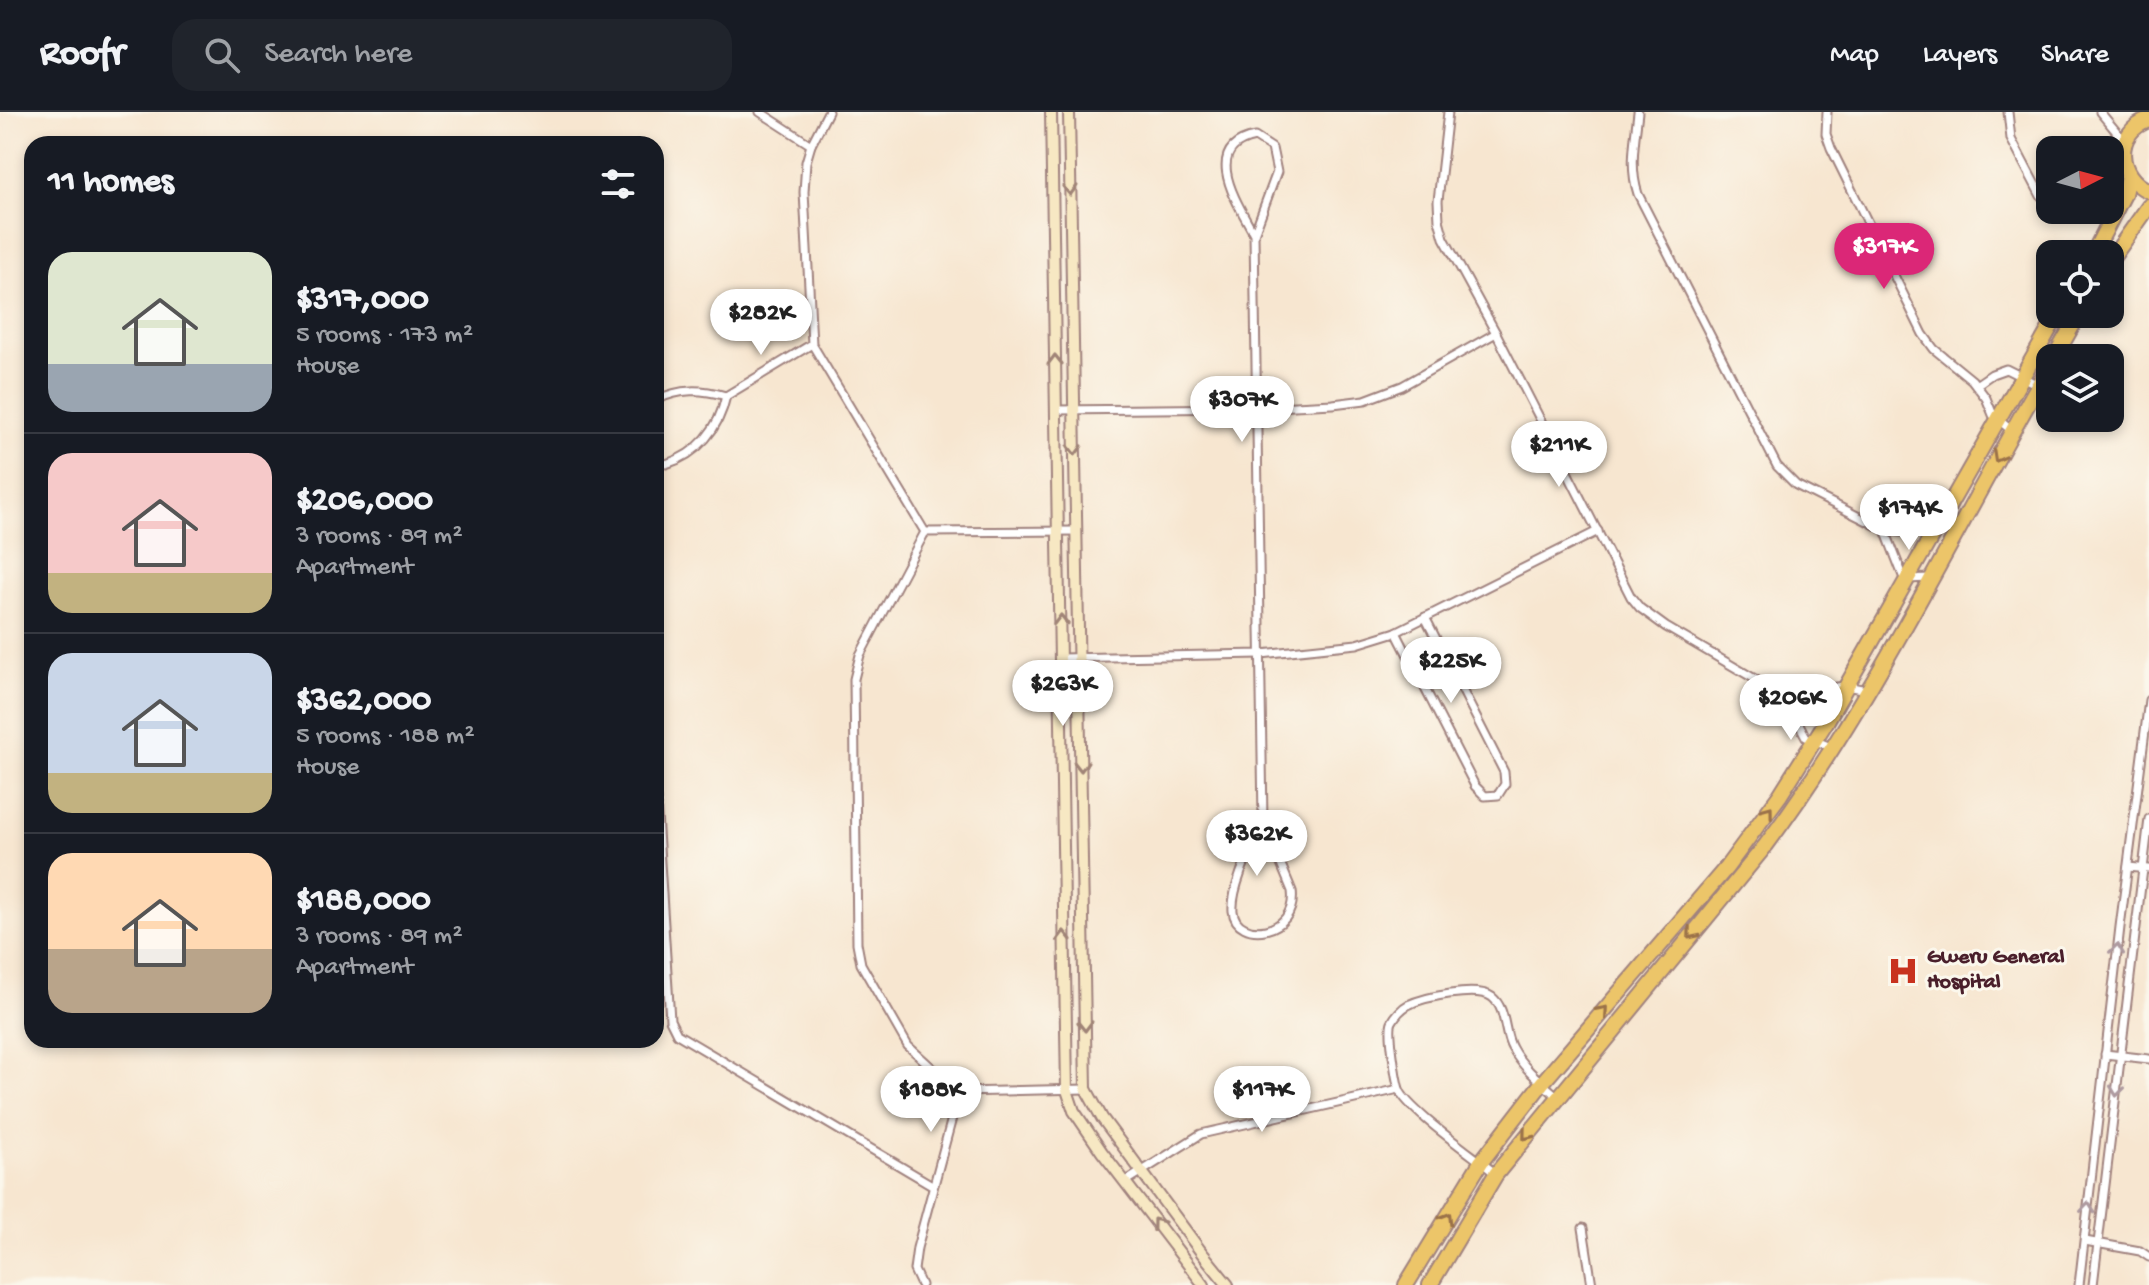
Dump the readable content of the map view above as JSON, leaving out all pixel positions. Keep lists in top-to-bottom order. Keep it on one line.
{"places":{"hospital":["Gweru General Hospital"]},"north":"right","page":{"header":"Roofr","search":"Search here","nav":["Map","Layers","Share"],"heading":"11 homes","price":["$317K","$282K","$307K","$211K","$174K","$225K","$263K","$206K","$362K","$188K","$117K"],"list":[{"name":"$317,000","note":"5 rooms · 173 m² · House"},{"name":"$206,000","note":"3 rooms · 89 m² · Apartment"},{"name":"$362,000","note":"5 rooms · 188 m² · House"},{"name":"$188,000","note":"3 rooms · 89 m² · Apartment"}]}}
